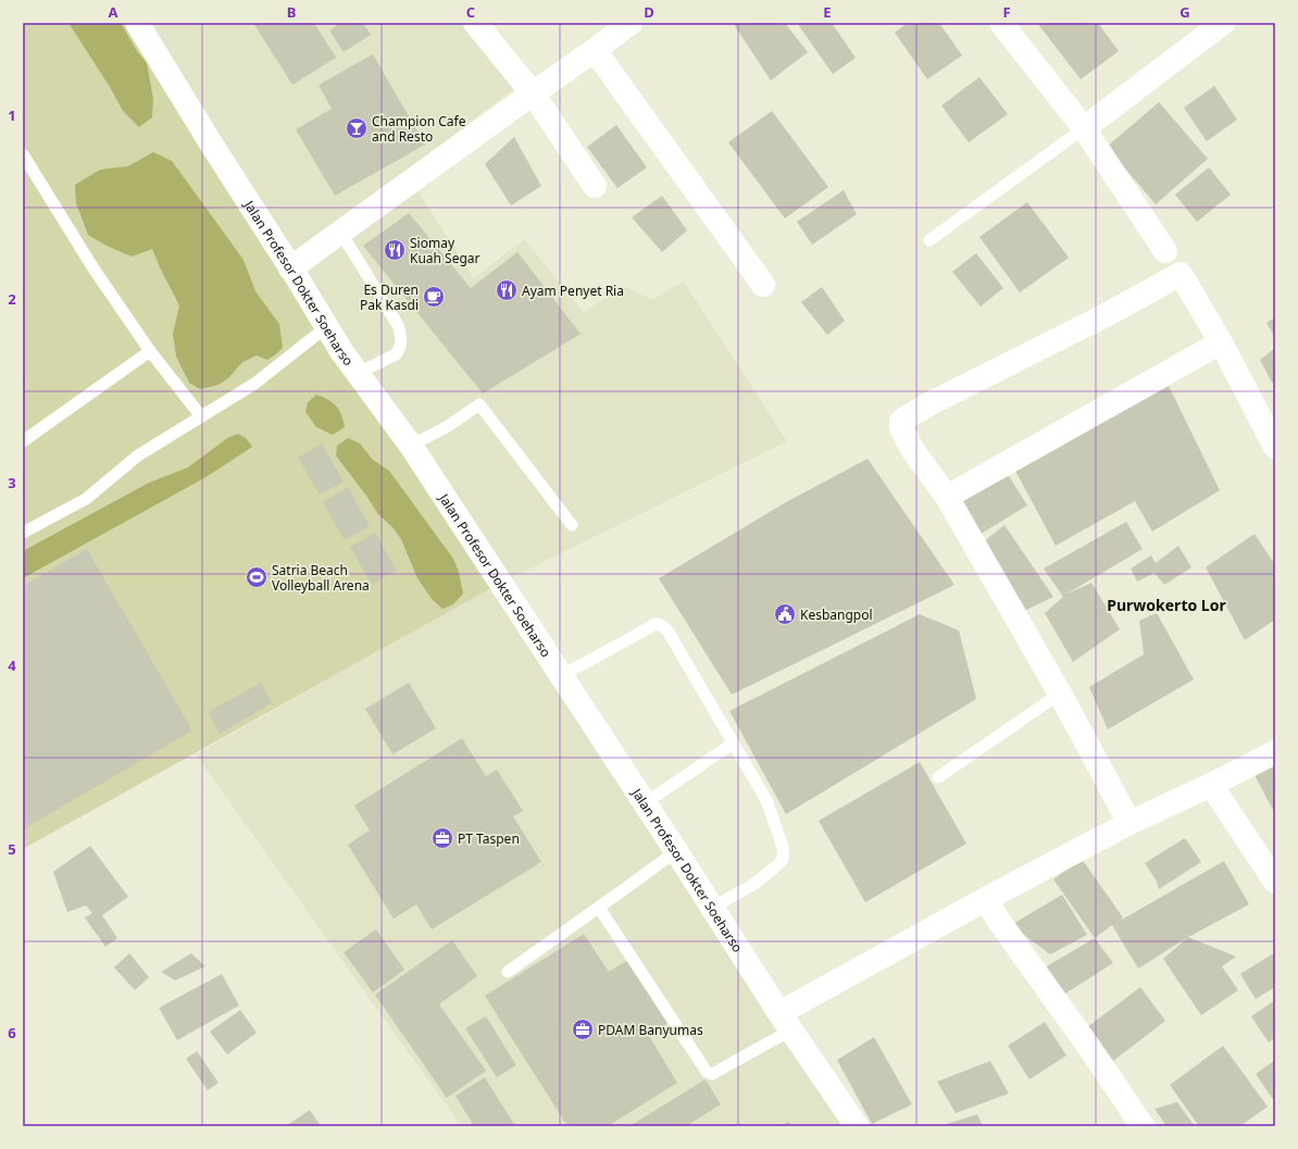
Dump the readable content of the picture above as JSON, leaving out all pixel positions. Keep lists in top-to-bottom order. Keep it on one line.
{"streets":{"street":["Jalan Profesor Dokter Soeharso"]},"districts":["Purwokerto Lor"],"places":{"bar":["Champion Cafe and Resto"],"restaurant":["Siomay Kuah Segar","Ayam Penyet Ria"],"cafe":["Es Duren Pak Kasdi"],"sports":["Satria Beach Volleyball Arena"],"public building":["Kesbangpol"],"office":["PT Taspen","PDAM Banyumas"]},"grid":{"columns":["A","B","C","D","E","F","G"],"rows":["1","2","3","4","5","6"]}}
